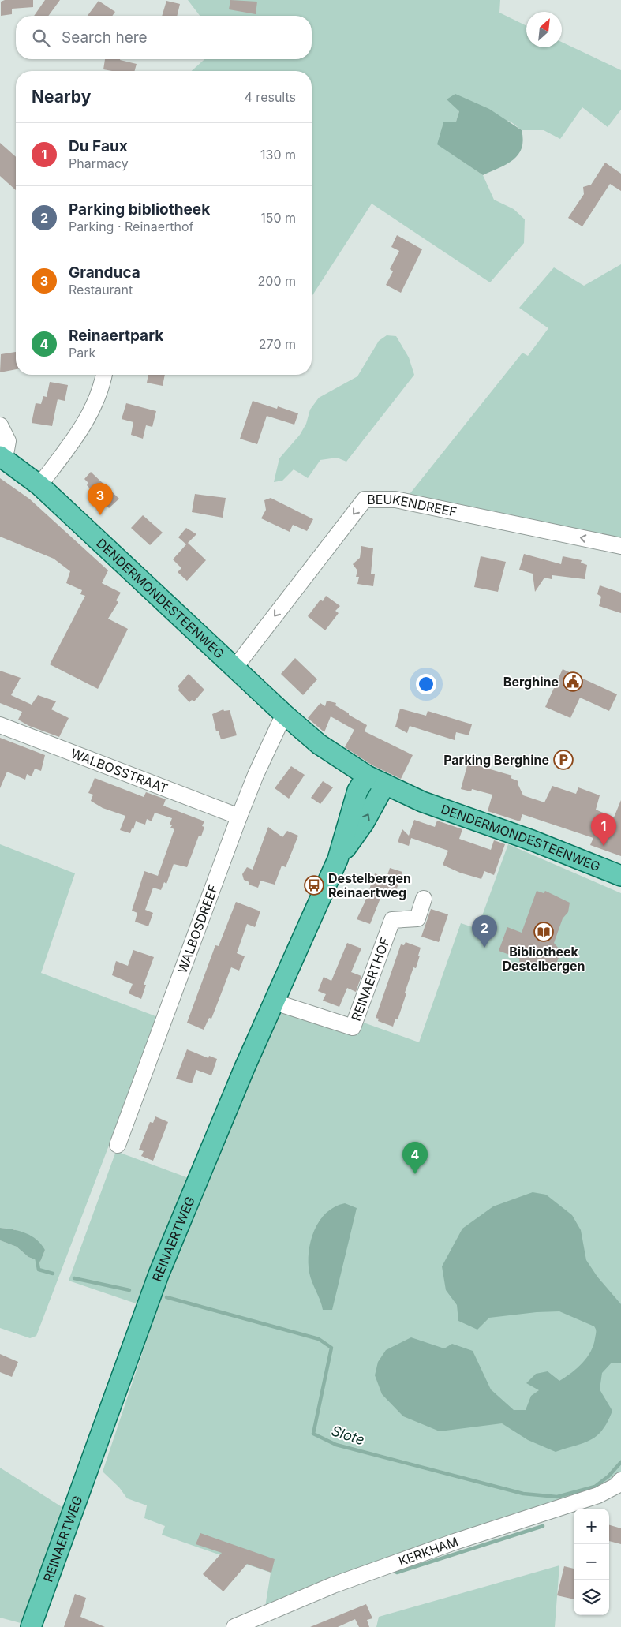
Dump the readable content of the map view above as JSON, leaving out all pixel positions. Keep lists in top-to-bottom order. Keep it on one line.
{"streets":{"main road":["DENDERMONDESTEENWEG","REINAERTWEG"],"street":["BEUKENDREEF","WALBOSSTRAAT","WALBOSDREEF","REINAERTHOF","KERKHAM"]},"crossings":[["BEUKENDREEF","DENDERMONDESTEENWEG"],["DENDERMONDESTEENWEG","WALBOSDREEF"],["DENDERMONDESTEENWEG","REINAERTWEG"],["WALBOSSTRAAT","WALBOSDREEF"],["REINAERTHOF","REINAERTWEG"]],"one_way":["BEUKENDREEF"],"water":["Slote"],"places":{"public building":["Berghine"],"parking":["Parking Berghine"],"bus stop":["Destelbergen Reinaertweg"],"library":["Bibliotheek Destelbergen"]},"north":"top right","page":{"search":"Search here","heading":["Nearby","4 results"],"list":[{"mark":"1","name":"Du Faux","note":"Pharmacy","value":"130 m"},{"mark":"2","name":"Parking bibliotheek","note":"Parking · Reinaerthof","value":"150 m"},{"mark":"3","name":"Granduca","note":"Restaurant","value":"200 m"},{"mark":"4","name":"Reinaertpark","note":"Park","value":"270 m"}],"pins":["3","1","2","4"],"map_buttons":["+","−"]}}
